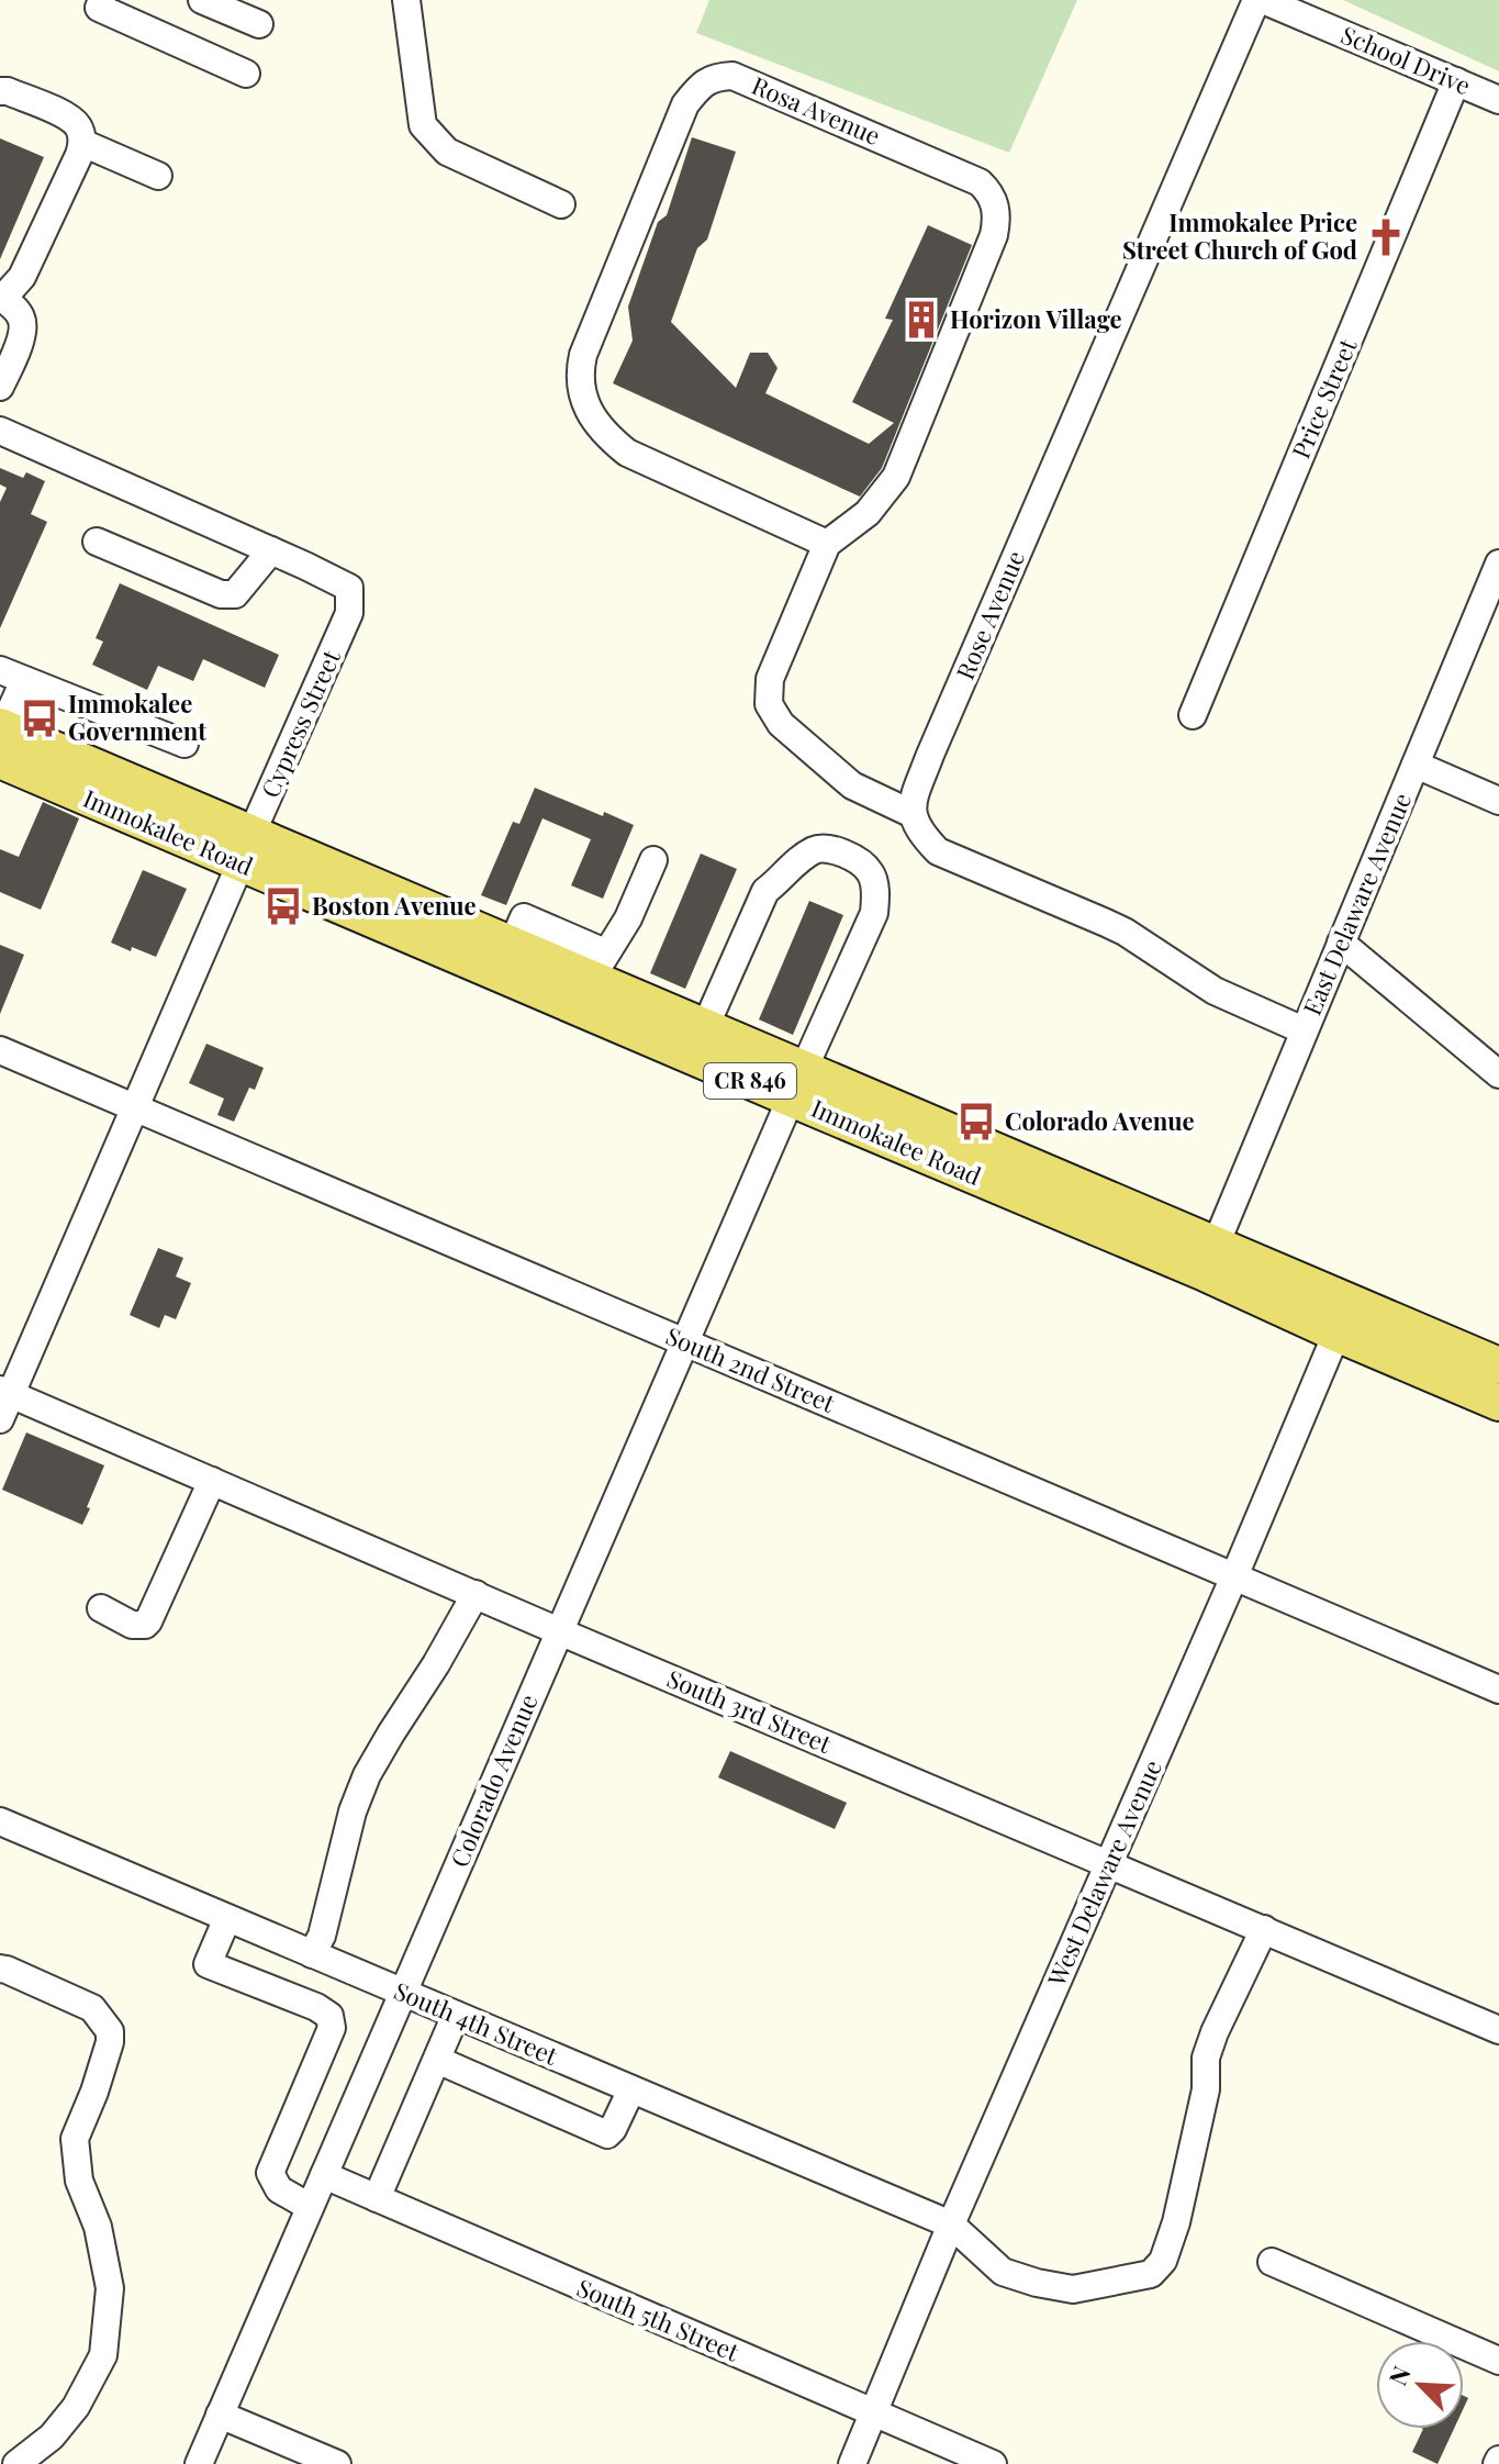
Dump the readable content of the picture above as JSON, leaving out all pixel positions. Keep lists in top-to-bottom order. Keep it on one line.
{"streets":{"main road":["Immokalee Road","CR 846"],"street":["School Drive","Rosa Avenue","Price Street","Rose Avenue","Cypress Street","East Delaware Avenue","South 2nd Street","South 3rd Street","Colorado Avenue","West Delaware Avenue","South 4th Street","South 5th Street"]},"crossings":[["School Drive","Price Street"],["School Drive","Rose Avenue"],["Rosa Avenue","Rose Avenue"],["Cypress Street","Immokalee Road"],["Immokalee Road","East Delaware Avenue"],["Immokalee Road","Colorado Avenue"],["Immokalee Road","West Delaware Avenue"],["South 2nd Street","Colorado Avenue"],["South 2nd Street","West Delaware Avenue"],["South 3rd Street","Colorado Avenue"],["South 3rd Street","West Delaware Avenue"],["South 3rd Street","South 4th Street"],["Colorado Avenue","South 4th Street"],["Colorado Avenue","South 5th Street"],["West Delaware Avenue","South 4th Street"],["West Delaware Avenue","South 5th Street"]],"places":{"church":["Immokalee Price Street Church of God"],"building":["Horizon Village"],"bus stop":["Immokalee Government","Boston Avenue","Colorado Avenue"]},"north":"top left"}
